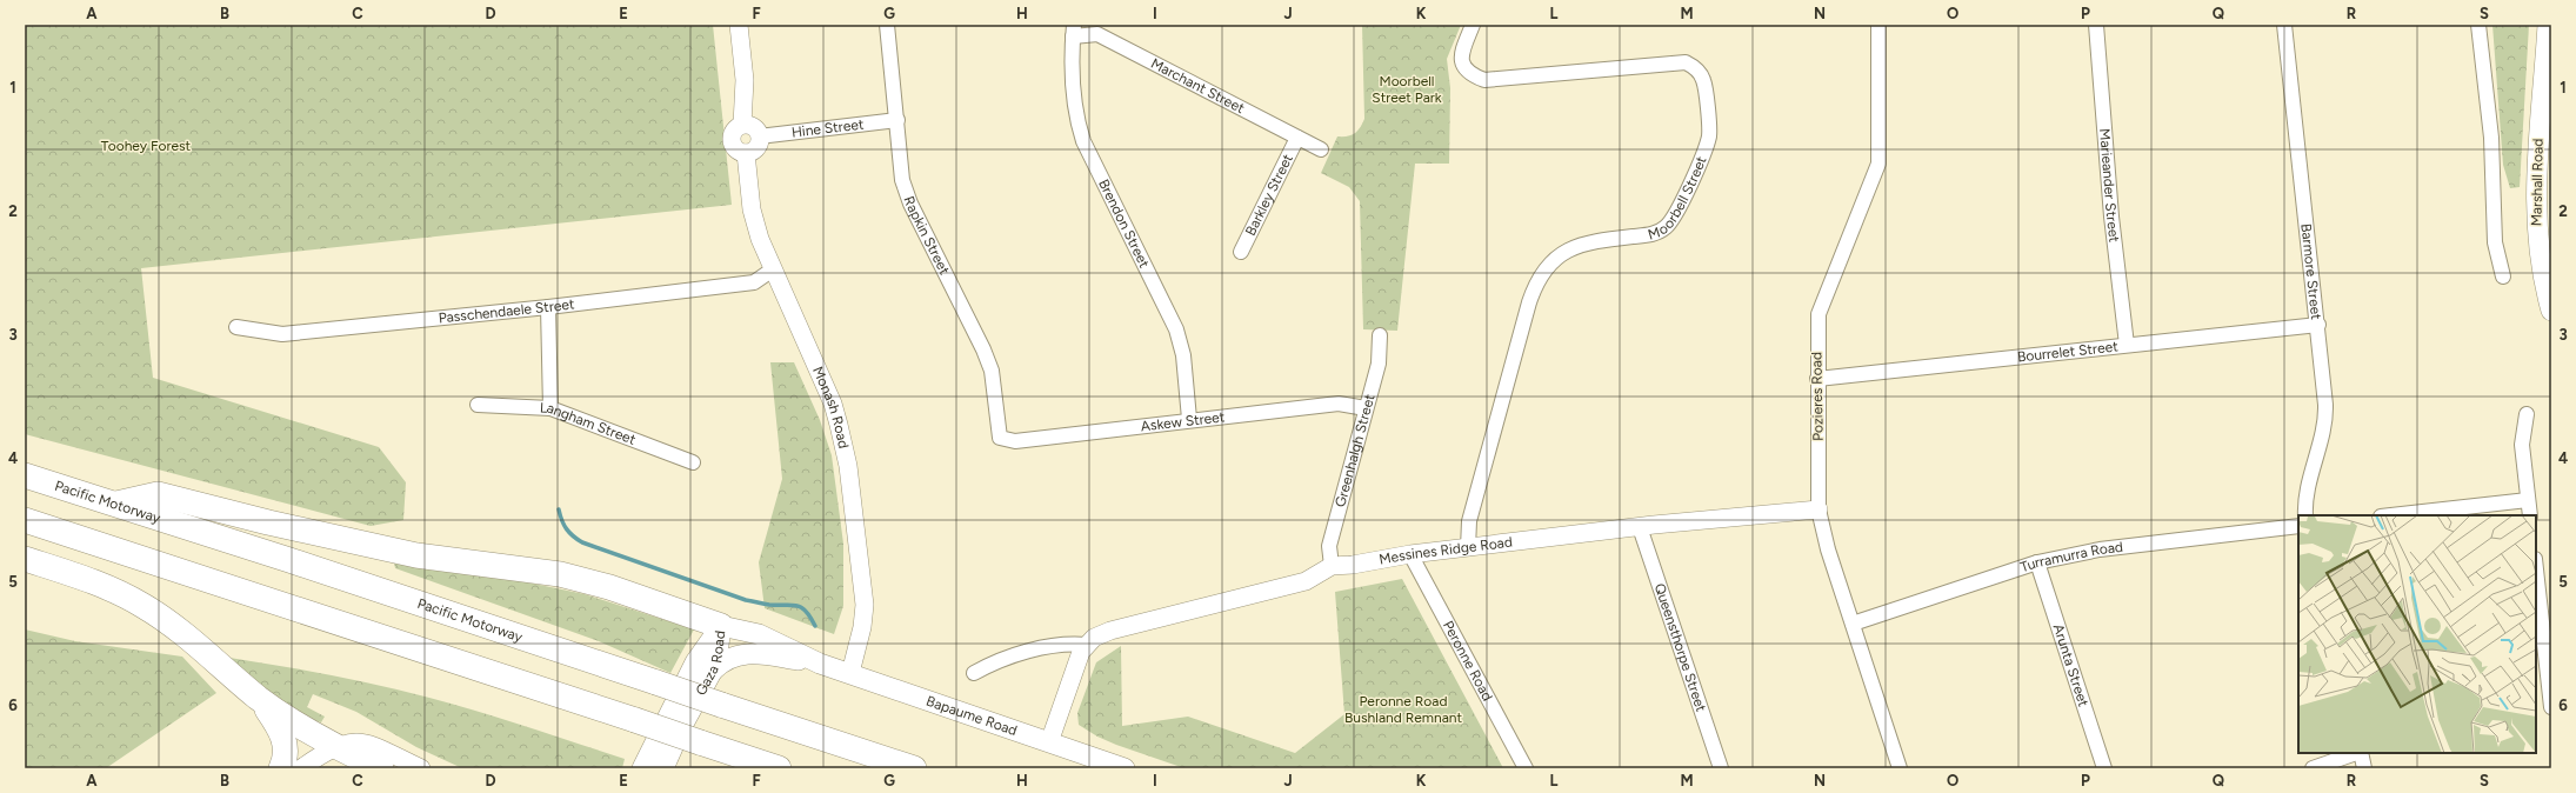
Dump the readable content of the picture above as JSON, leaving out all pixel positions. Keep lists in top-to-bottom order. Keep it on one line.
{"streets":{"highway":["Pacific Motorway"],"main road":["Marshall Road","Gaza Road","Bapaume Road"],"street":["Marchant Street","Hine Street","Marieander Street","Moorbell Street","Barkley Street","Brendon Street","Rapkin Street","Barmore Street","Passchendaele Street","Bourrelet Street","Pozieres Road","Monash Road","Askew Street","Langham Street","Greenhalgh Street","Messines Ridge Road","Turramurra Road","Queensthorpe Street","Peronne Road","Arunta Street"]},"crossings":[["Marchant Street","Barkley Street"],["Marchant Street","Brendon Street"],["Hine Street","Rapkin Street"],["Hine Street","Monash Road"],["Marieander Street","Bourrelet Street"],["Moorbell Street","Messines Ridge Road"],["Brendon Street","Askew Street"],["Rapkin Street","Askew Street"],["Barmore Street","Bourrelet Street"],["Passchendaele Street","Monash Road"],["Bourrelet Street","Pozieres Road"],["Pozieres Road","Messines Ridge Road"],["Pozieres Road","Turramurra Road"],["Monash Road","Bapaume Road"],["Askew Street","Greenhalgh Street"],["Greenhalgh Street","Messines Ridge Road"],["Messines Ridge Road","Queensthorpe Street"],["Messines Ridge Road","Peronne Road"],["Messines Ridge Road","Bapaume Road"],["Turramurra Road","Arunta Street"],["Gaza Road","Bapaume Road"]],"parks":["Moorbell Street Park","Toohey Forest","Peronne Road Bushland Remnant"],"grid":{"columns":["A","B","C","D","E","F","G","H","I","J","K","L","M","N","O","P","Q","R","S"],"rows":["1","2","3","4","5","6"]}}
